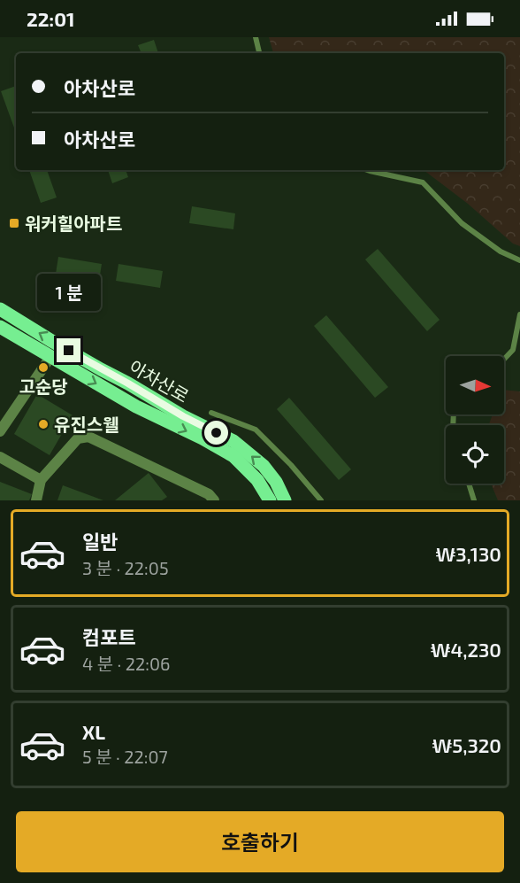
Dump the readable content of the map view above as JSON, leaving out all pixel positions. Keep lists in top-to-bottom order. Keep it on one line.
{"streets":{"main road":["아차산로"]},"places":{"transit":["워커힐아파트"],"other":["고순당","유진스웰"]},"north":"right","page":{"status":"22:01","banner":["아차산로","아차산로"],"bubble":"1 분","list":[{"name":"일반","note":"3 분 · 22:05","value":"₩3,130"},{"name":"컴포트","note":"4 분 · 22:06","value":"₩4,230"},{"name":"XL","note":"5 분 · 22:07","value":"₩5,320"}],"buttons":"호출하기"}}
